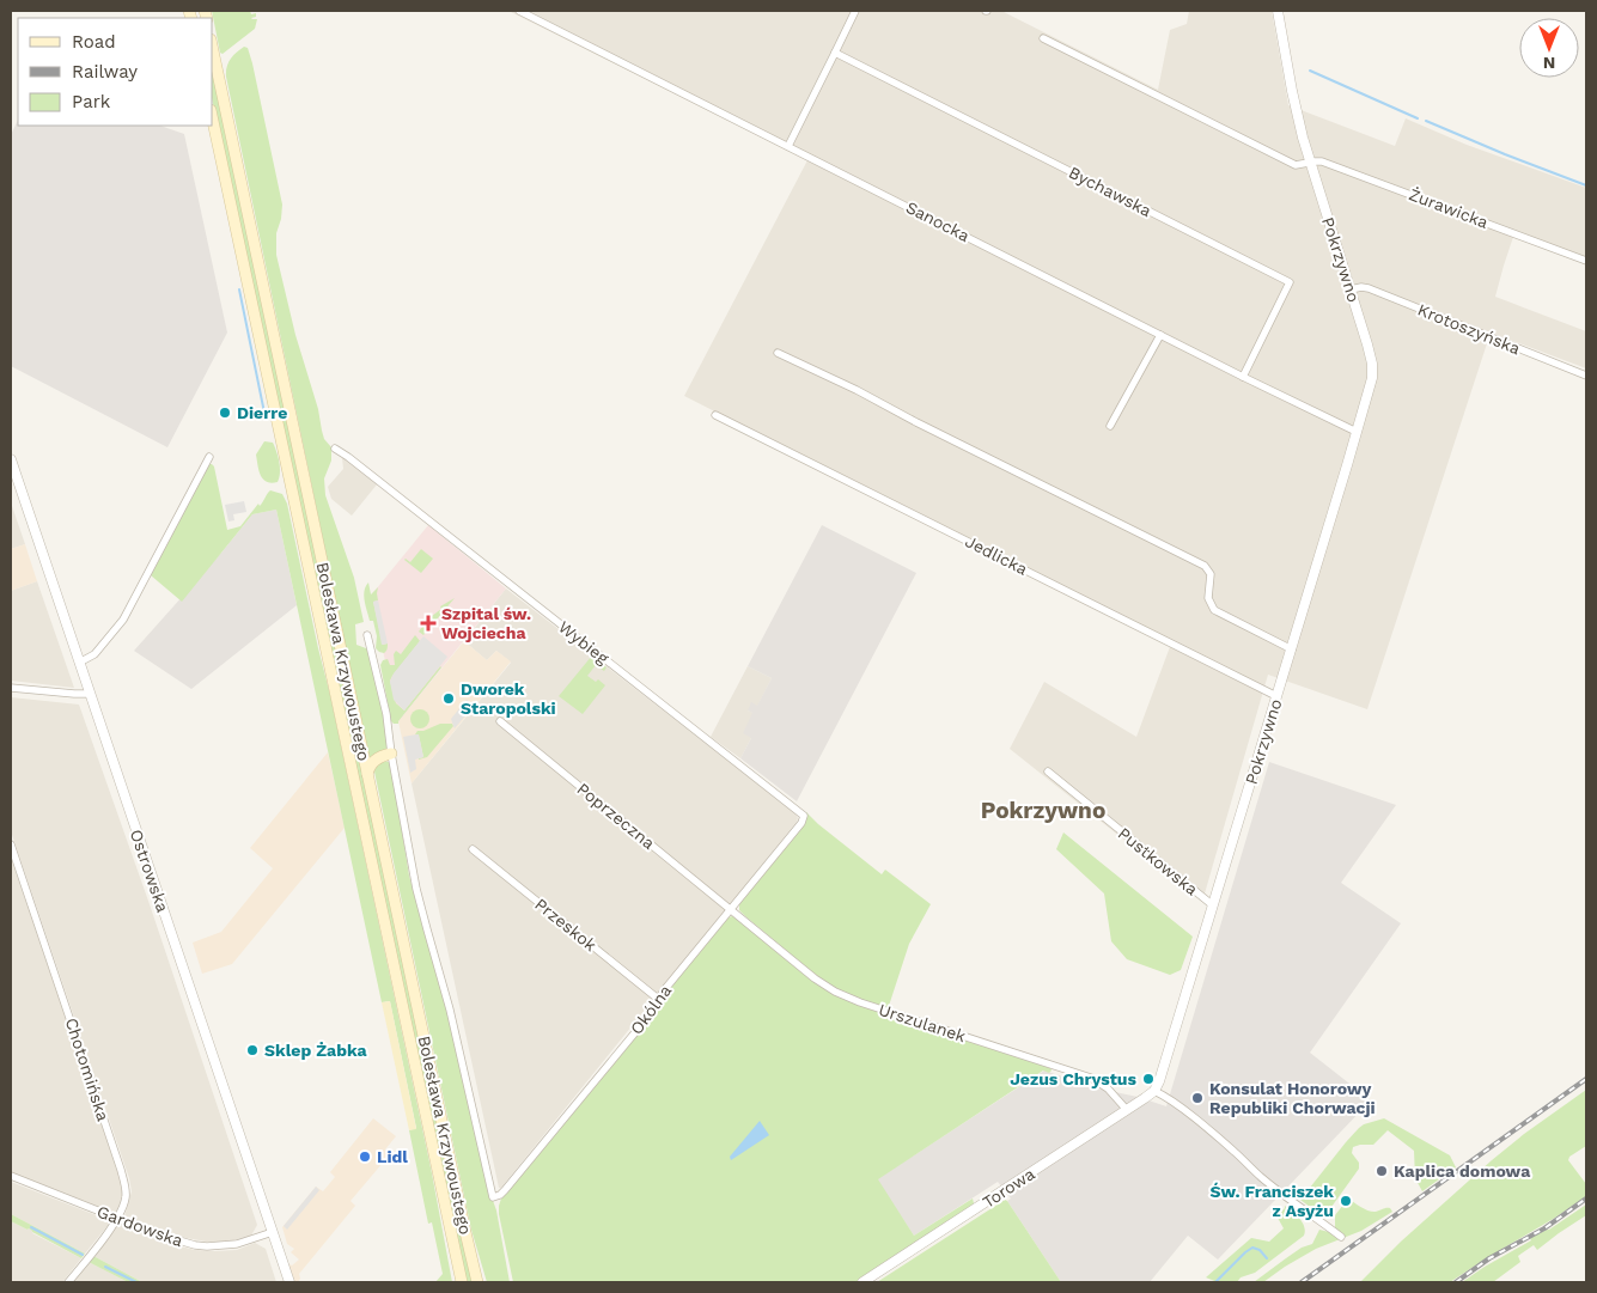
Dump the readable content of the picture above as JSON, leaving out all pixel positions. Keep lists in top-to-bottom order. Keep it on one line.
{"streets":{"main road":["Bolesława Krzywoustego"],"street":["Bychawska","Żurawicka","Sanocka","Pokrzywno","Krotoszyńska","Jedlicka","Wybieg","Poprzeczna","Pustkowska","Ostrowska","Przeskok","Okólna","Urszulanek","Chotomińska","Torowa","Gardowska"]},"crossings":[["Bychawska","Sanocka"],["Żurawicka","Pokrzywno"],["Sanocka","Pokrzywno"],["Pokrzywno","Krotoszyńska"],["Pokrzywno","Jedlicka"],["Pokrzywno","Pustkowska"],["Pokrzywno","Torowa"],["Wybieg","Okólna"],["Bolesława Krzywoustego","Okólna"],["Poprzeczna","Okólna"],["Poprzeczna","Urszulanek"],["Ostrowska","Gardowska"],["Przeskok","Okólna"],["Okólna","Urszulanek"],["Urszulanek","Torowa"],["Chotomińska","Gardowska"]],"districts":["Pokrzywno"],"places":{"other":["Dierre","Dworek Staropolski","Sklep Żabka","Jezus Chrystus","Konsulat Honorowy Republiki Chorwacji","Lidl","Kaplica domowa","Św. Franciszek z Asyżu"],"health":["Szpital św. Wojciecha"]},"legend":["Road","Railway","Park"],"north":"bottom"}
